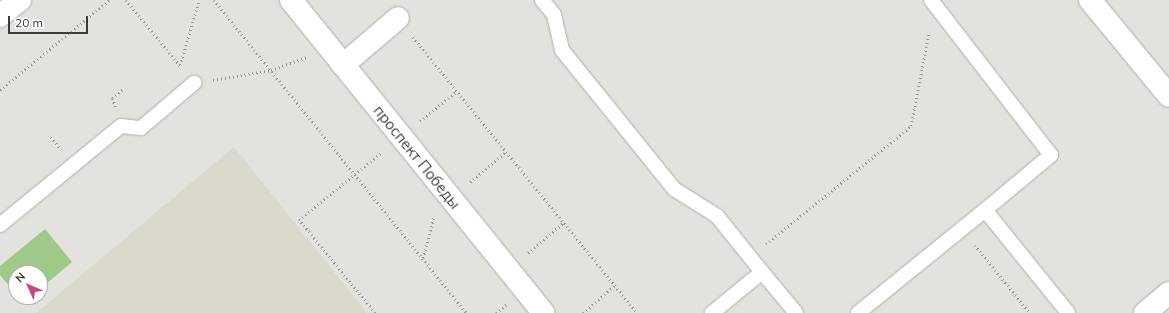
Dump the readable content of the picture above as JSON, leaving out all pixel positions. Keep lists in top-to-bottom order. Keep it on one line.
{"streets":{"street":["проспект Победы"]},"scale_bar":"20 m","north":"top left"}
